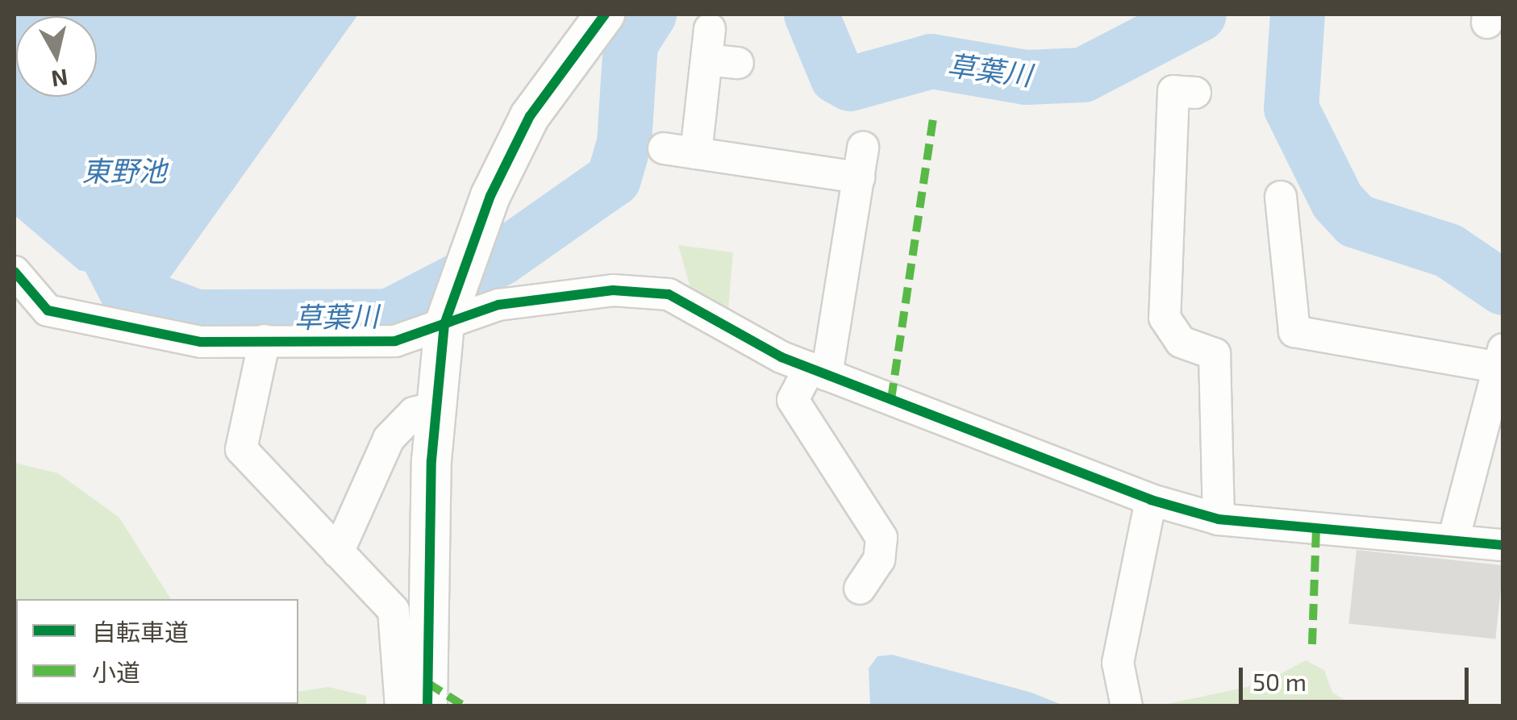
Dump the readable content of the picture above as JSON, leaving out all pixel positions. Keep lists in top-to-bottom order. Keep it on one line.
{"water":["草葉川","東野池"],"legend":["自転車道","小道"],"scale_bar":"50 m","north":"bottom"}
